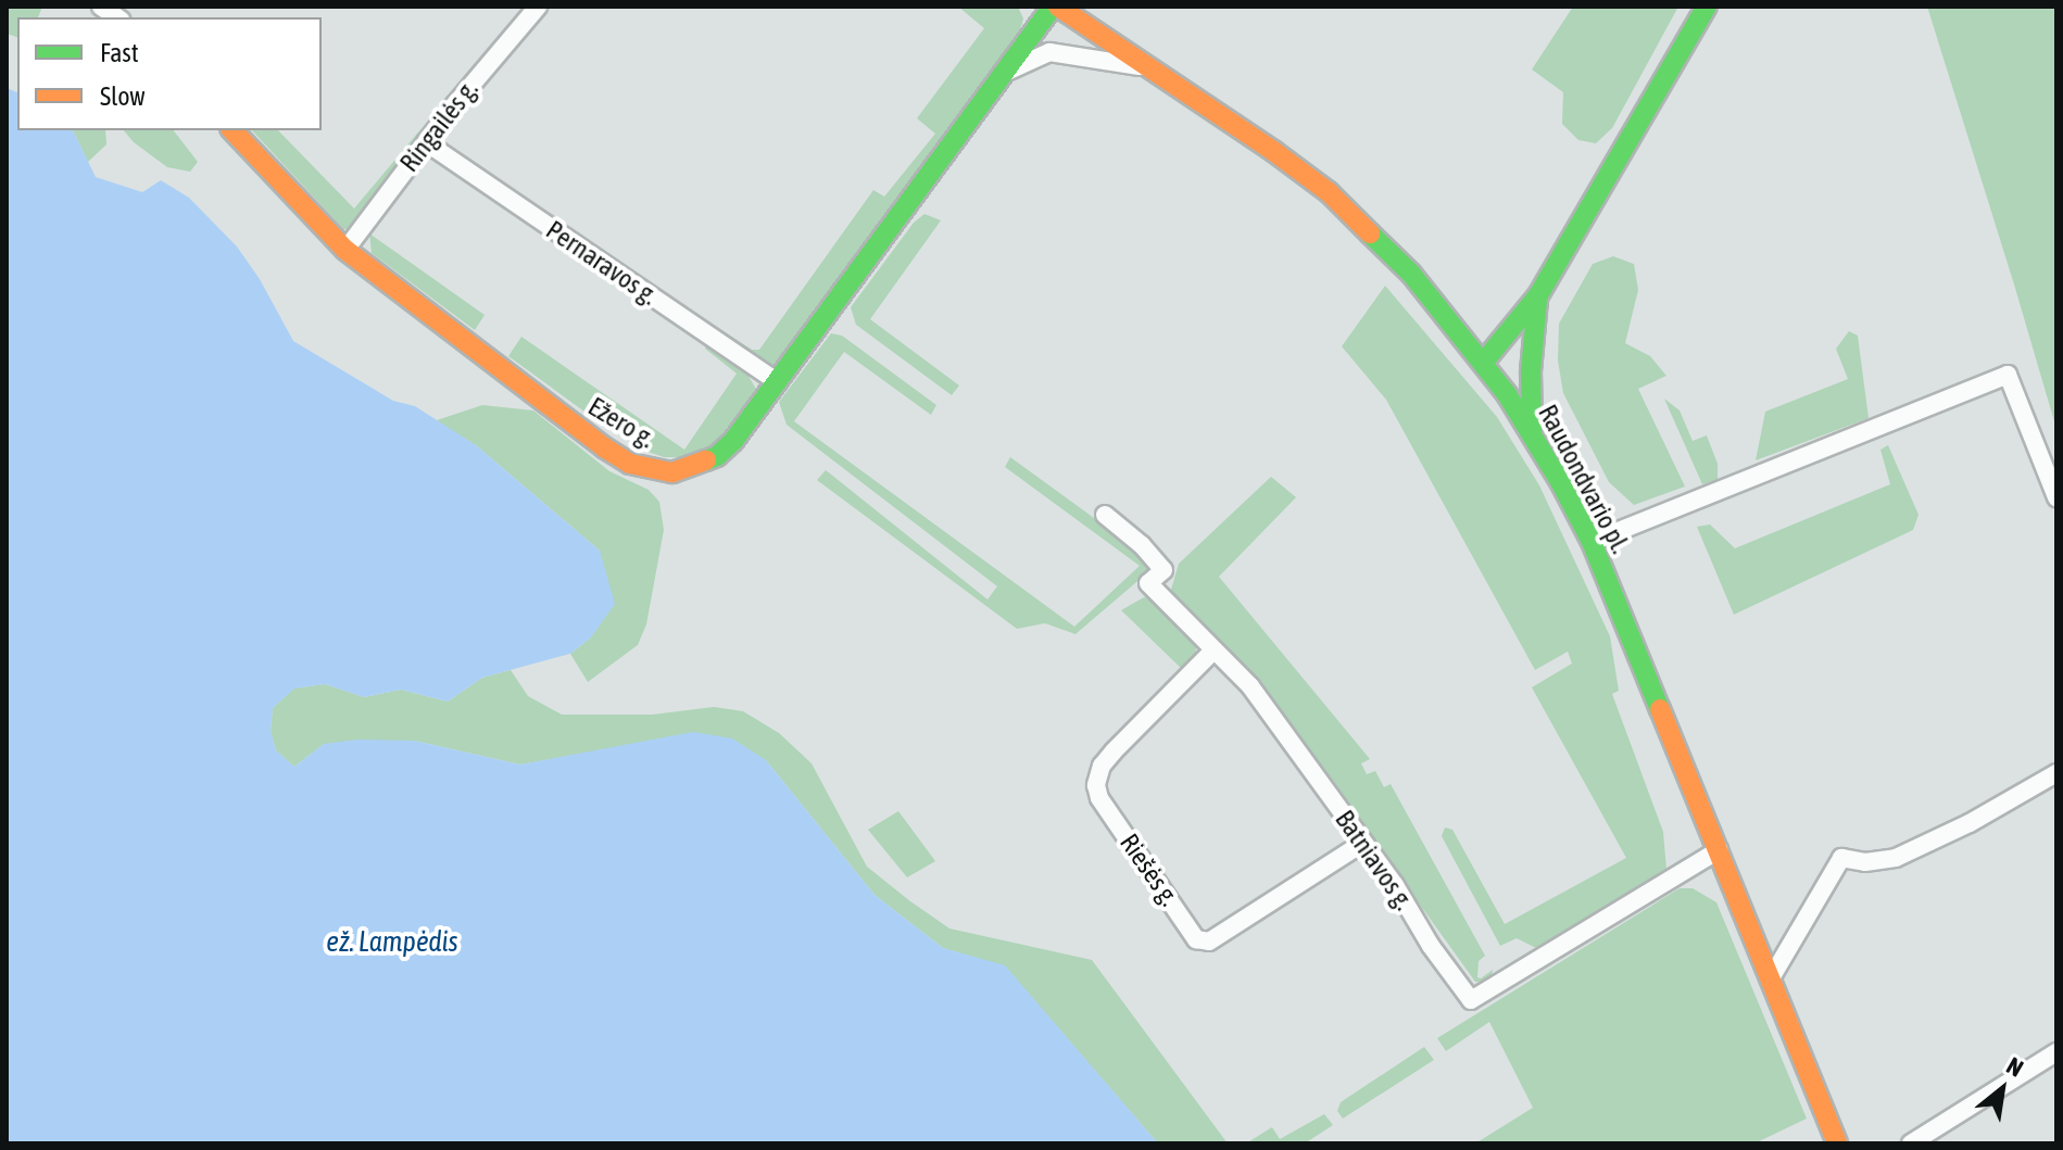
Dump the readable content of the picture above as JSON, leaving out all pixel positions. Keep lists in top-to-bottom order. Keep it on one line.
{"streets":{"main road":["Ežero g.","Raudondvario pl."],"street":["Ringailės g.","Pernaravos g.","Batniavos g.","Riešės g."]},"crossings":[["Ringailės g.","Pernaravos g."],["Ringailės g.","Ežero g."],["Pernaravos g.","Ežero g."],["Ežero g.","Raudondvario pl."],["Raudondvario pl.","Batniavos g."],["Batniavos g.","Riešės g."]],"water":["ež. Lampėdis"],"legend":["Fast","Slow"],"north":"top right"}
